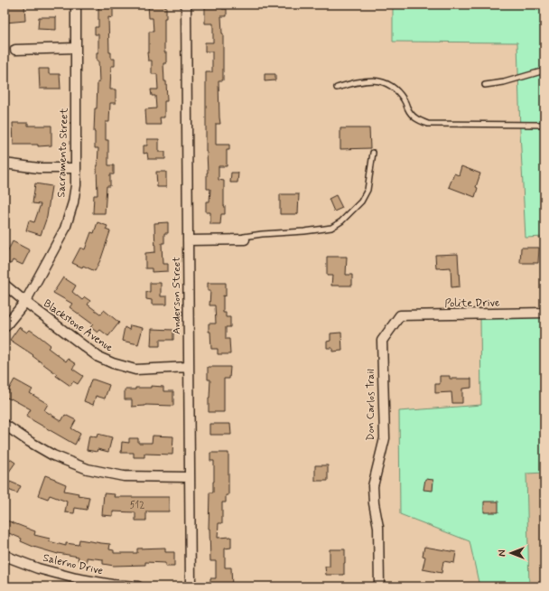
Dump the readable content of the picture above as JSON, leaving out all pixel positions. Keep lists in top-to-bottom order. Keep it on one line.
{"streets":{"street":["Sacramento Street","Anderson Street","Polite Drive","Blackstone Avenue","Don Carlos Trail","Salerno Drive"]},"crossings":[["Sacramento Street","Blackstone Avenue"],["Anderson Street","Blackstone Avenue"],["Polite Drive","Don Carlos Trail"]],"house_numbers":["512"],"north":"left"}
